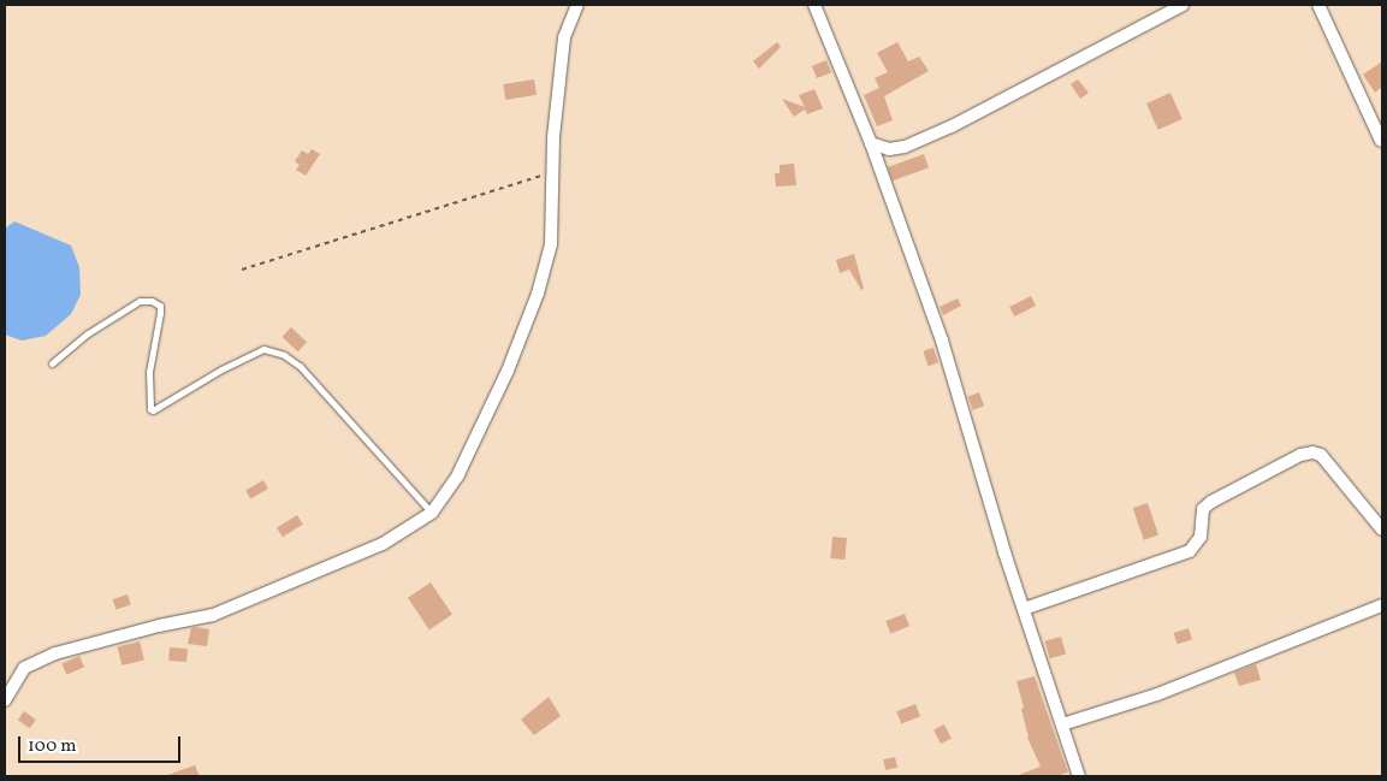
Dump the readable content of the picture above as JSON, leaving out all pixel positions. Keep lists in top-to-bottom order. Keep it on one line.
{"scale_bar":"100 m"}
